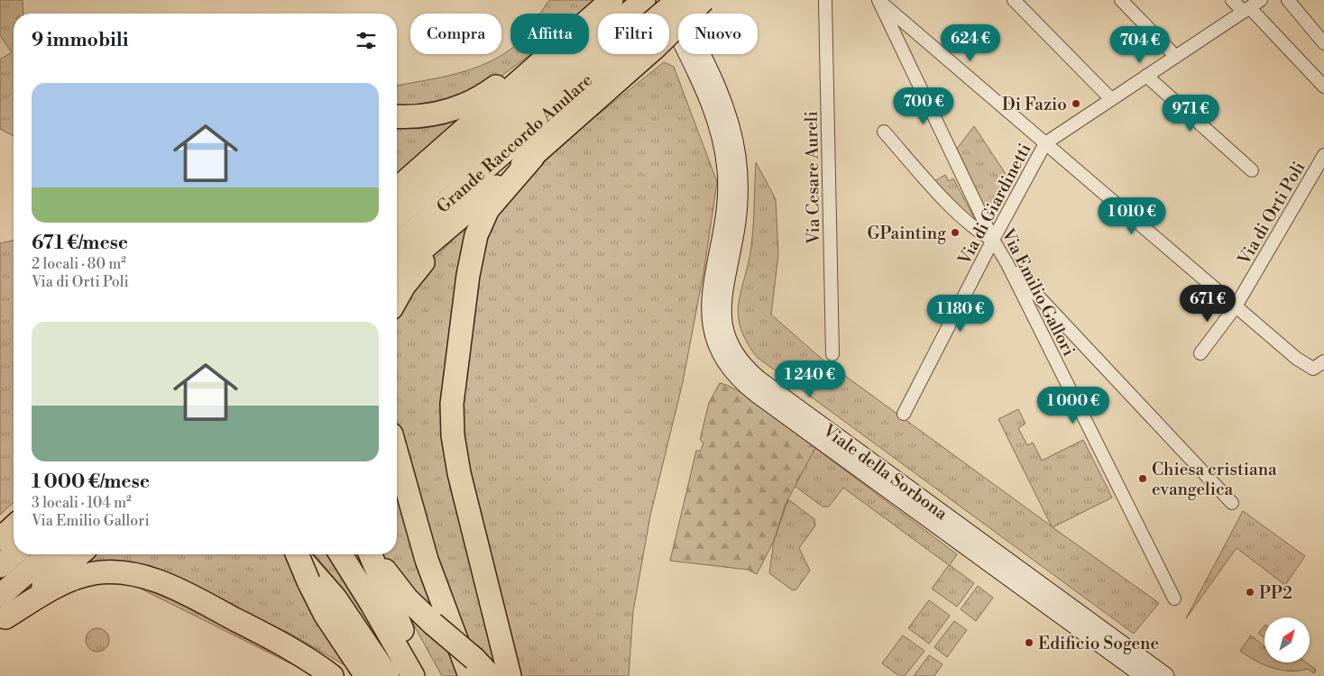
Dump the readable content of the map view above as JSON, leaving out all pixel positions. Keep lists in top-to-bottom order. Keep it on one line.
{"streets":{"highway":["Grande Raccordo Anulare"],"street":["Via Cesare Aureli","Via di Giardinetti","Via di Orti Poli","Via Emilio Gallori","Viale della Sorbona"]},"crossings":[["Via di Giardinetti","Via Emilio Gallori"]],"places":["Di Fazio","GPainting","Chiesa cristiana evangelica","PP2","Edificio Sogene"],"north":"top right","page":{"chip":["Compra","Affitta","Filtri","Nuovo"],"heading":"9 immobili","price":["624 €","704 €","700 €","971 €","1 010 €","671 €","1 180 €","1 240 €","1 000 €"],"list":[{"name":"671 €/mese","note":"2 locali · 80 m² · Via di Orti Poli"},{"name":"1 000 €/mese","note":"3 locali · 104 m² · Via Emilio Gallori"}]}}
